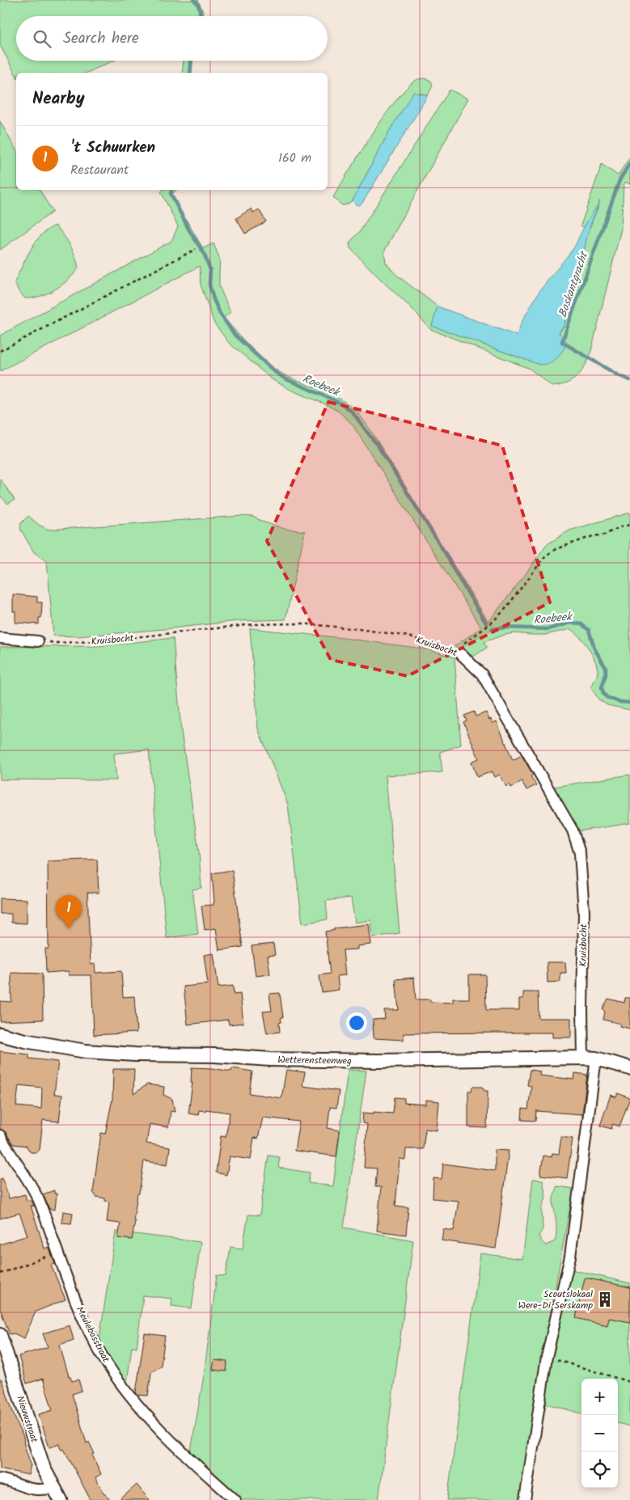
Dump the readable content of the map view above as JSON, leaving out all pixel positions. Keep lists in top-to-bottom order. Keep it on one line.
{"streets":{"street":["Kruisbocht","Wetterensteenweg","Meulebosstraat","Nieuwstraat"]},"crossings":[["Kruisbocht","Wetterensteenweg"]],"water":["Boskantgracht","Roebeek"],"places":{"building":["Scoutslokaal Were-Di Serskamp"]},"page":{"search":"Search here","heading":"Nearby","list":[{"mark":"1","name":"'t Schuurken","note":"Restaurant","value":"160 m"}],"pins":"1","map_buttons":["+","−"]}}
